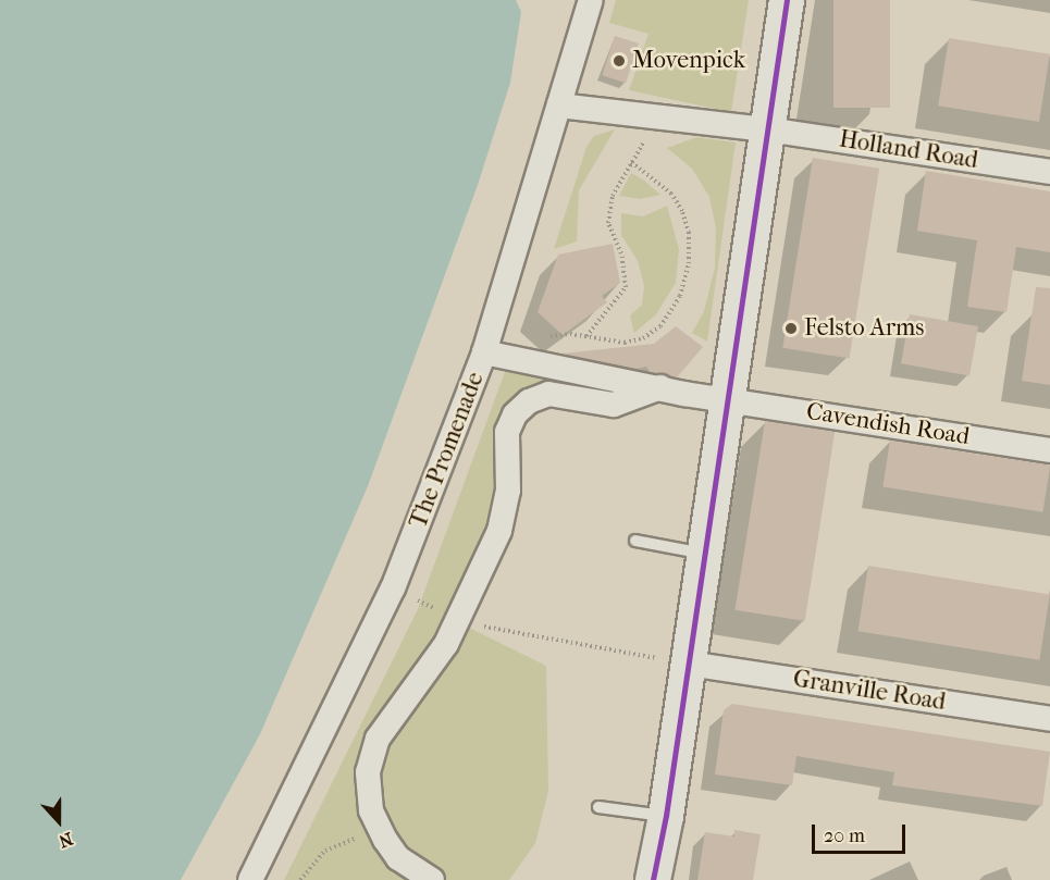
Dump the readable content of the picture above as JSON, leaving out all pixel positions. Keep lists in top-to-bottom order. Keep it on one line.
{"streets":{"street":["Holland Road","Cavendish Road","The Promenade","Granville Road"]},"crossings":[["Holland Road","The Promenade"],["Cavendish Road","The Promenade"]],"places":["Movenpick","Felsto Arms"],"scale_bar":"20 m","north":"bottom"}
